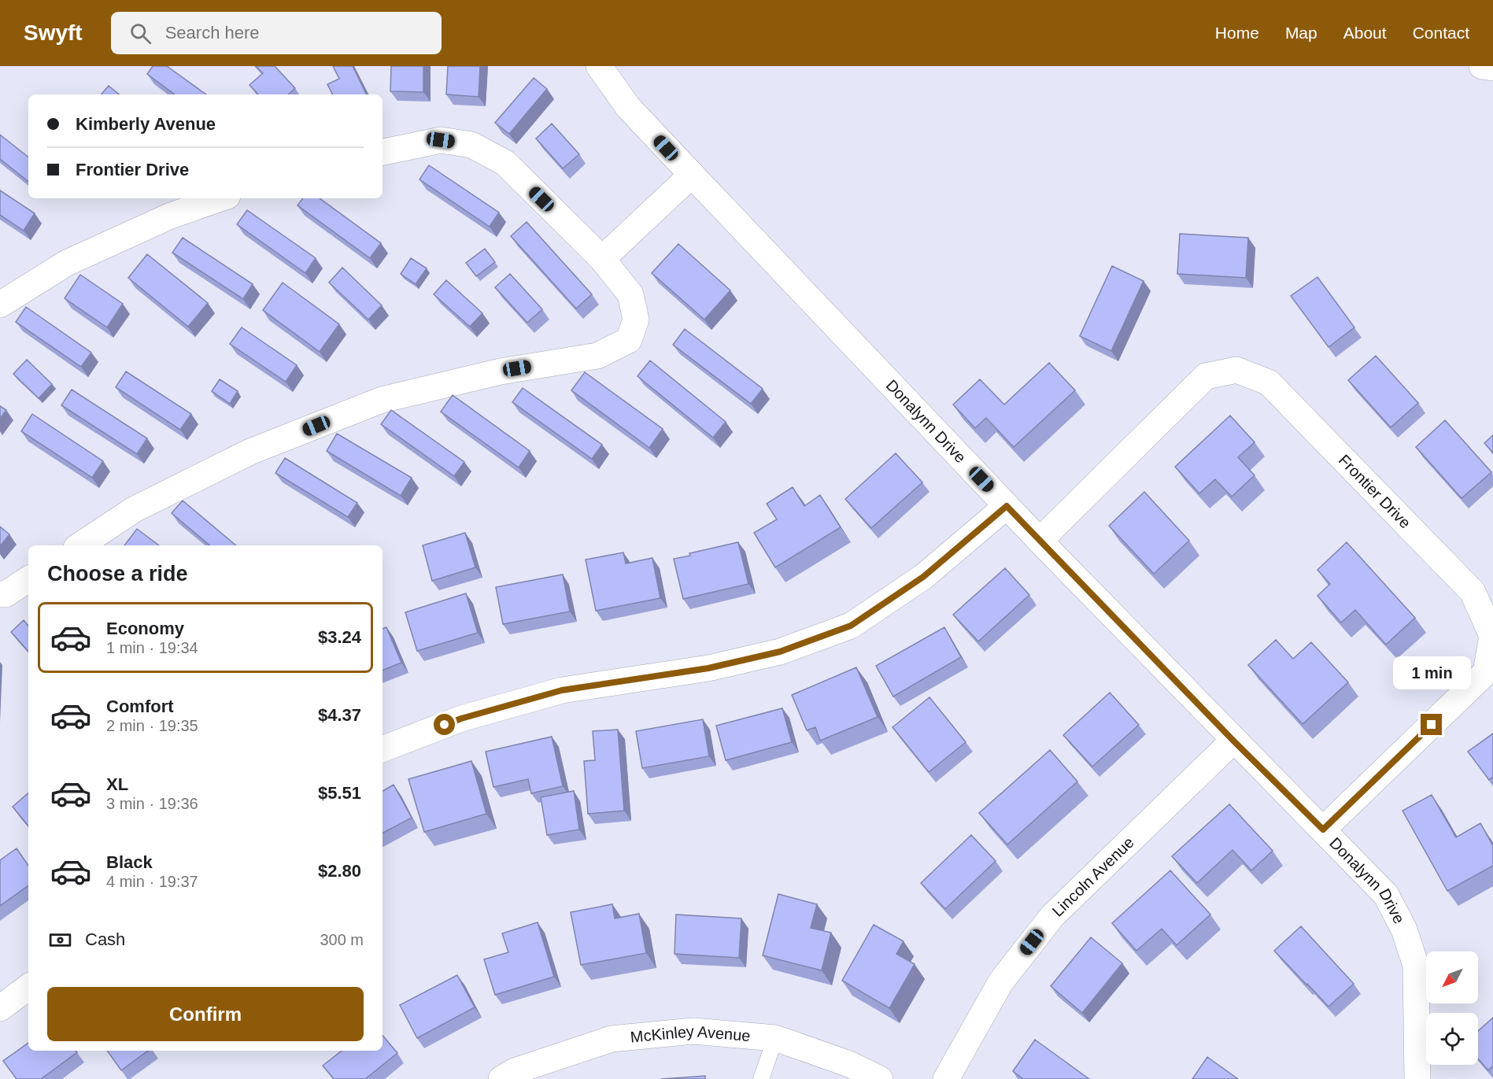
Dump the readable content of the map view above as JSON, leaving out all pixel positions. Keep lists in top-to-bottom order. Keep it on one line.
{"streets":{"street":["Donalynn Drive","Frontier Drive","Lincoln Avenue","McKinley Avenue"]},"crossings":[["Donalynn Drive","Frontier Drive"],["Donalynn Drive","Lincoln Avenue"]],"north":"bottom left","page":{"header":"Swyft","search":"Search here","nav":["Home","Map","About","Contact"],"banner":["Kimberly Avenue","Frontier Drive"],"heading":"Choose a ride","list":[{"name":"Economy","note":"1 min · 19:34","value":"$3.24"},{"name":"Comfort","note":"2 min · 19:35","value":"$4.37"},{"name":"XL","note":"3 min · 19:36","value":"$5.51"},{"name":"Black","note":"4 min · 19:37","value":"$2.80"}],"bubble":"1 min","pay":["Cash","300 m"],"buttons":"Confirm"}}
